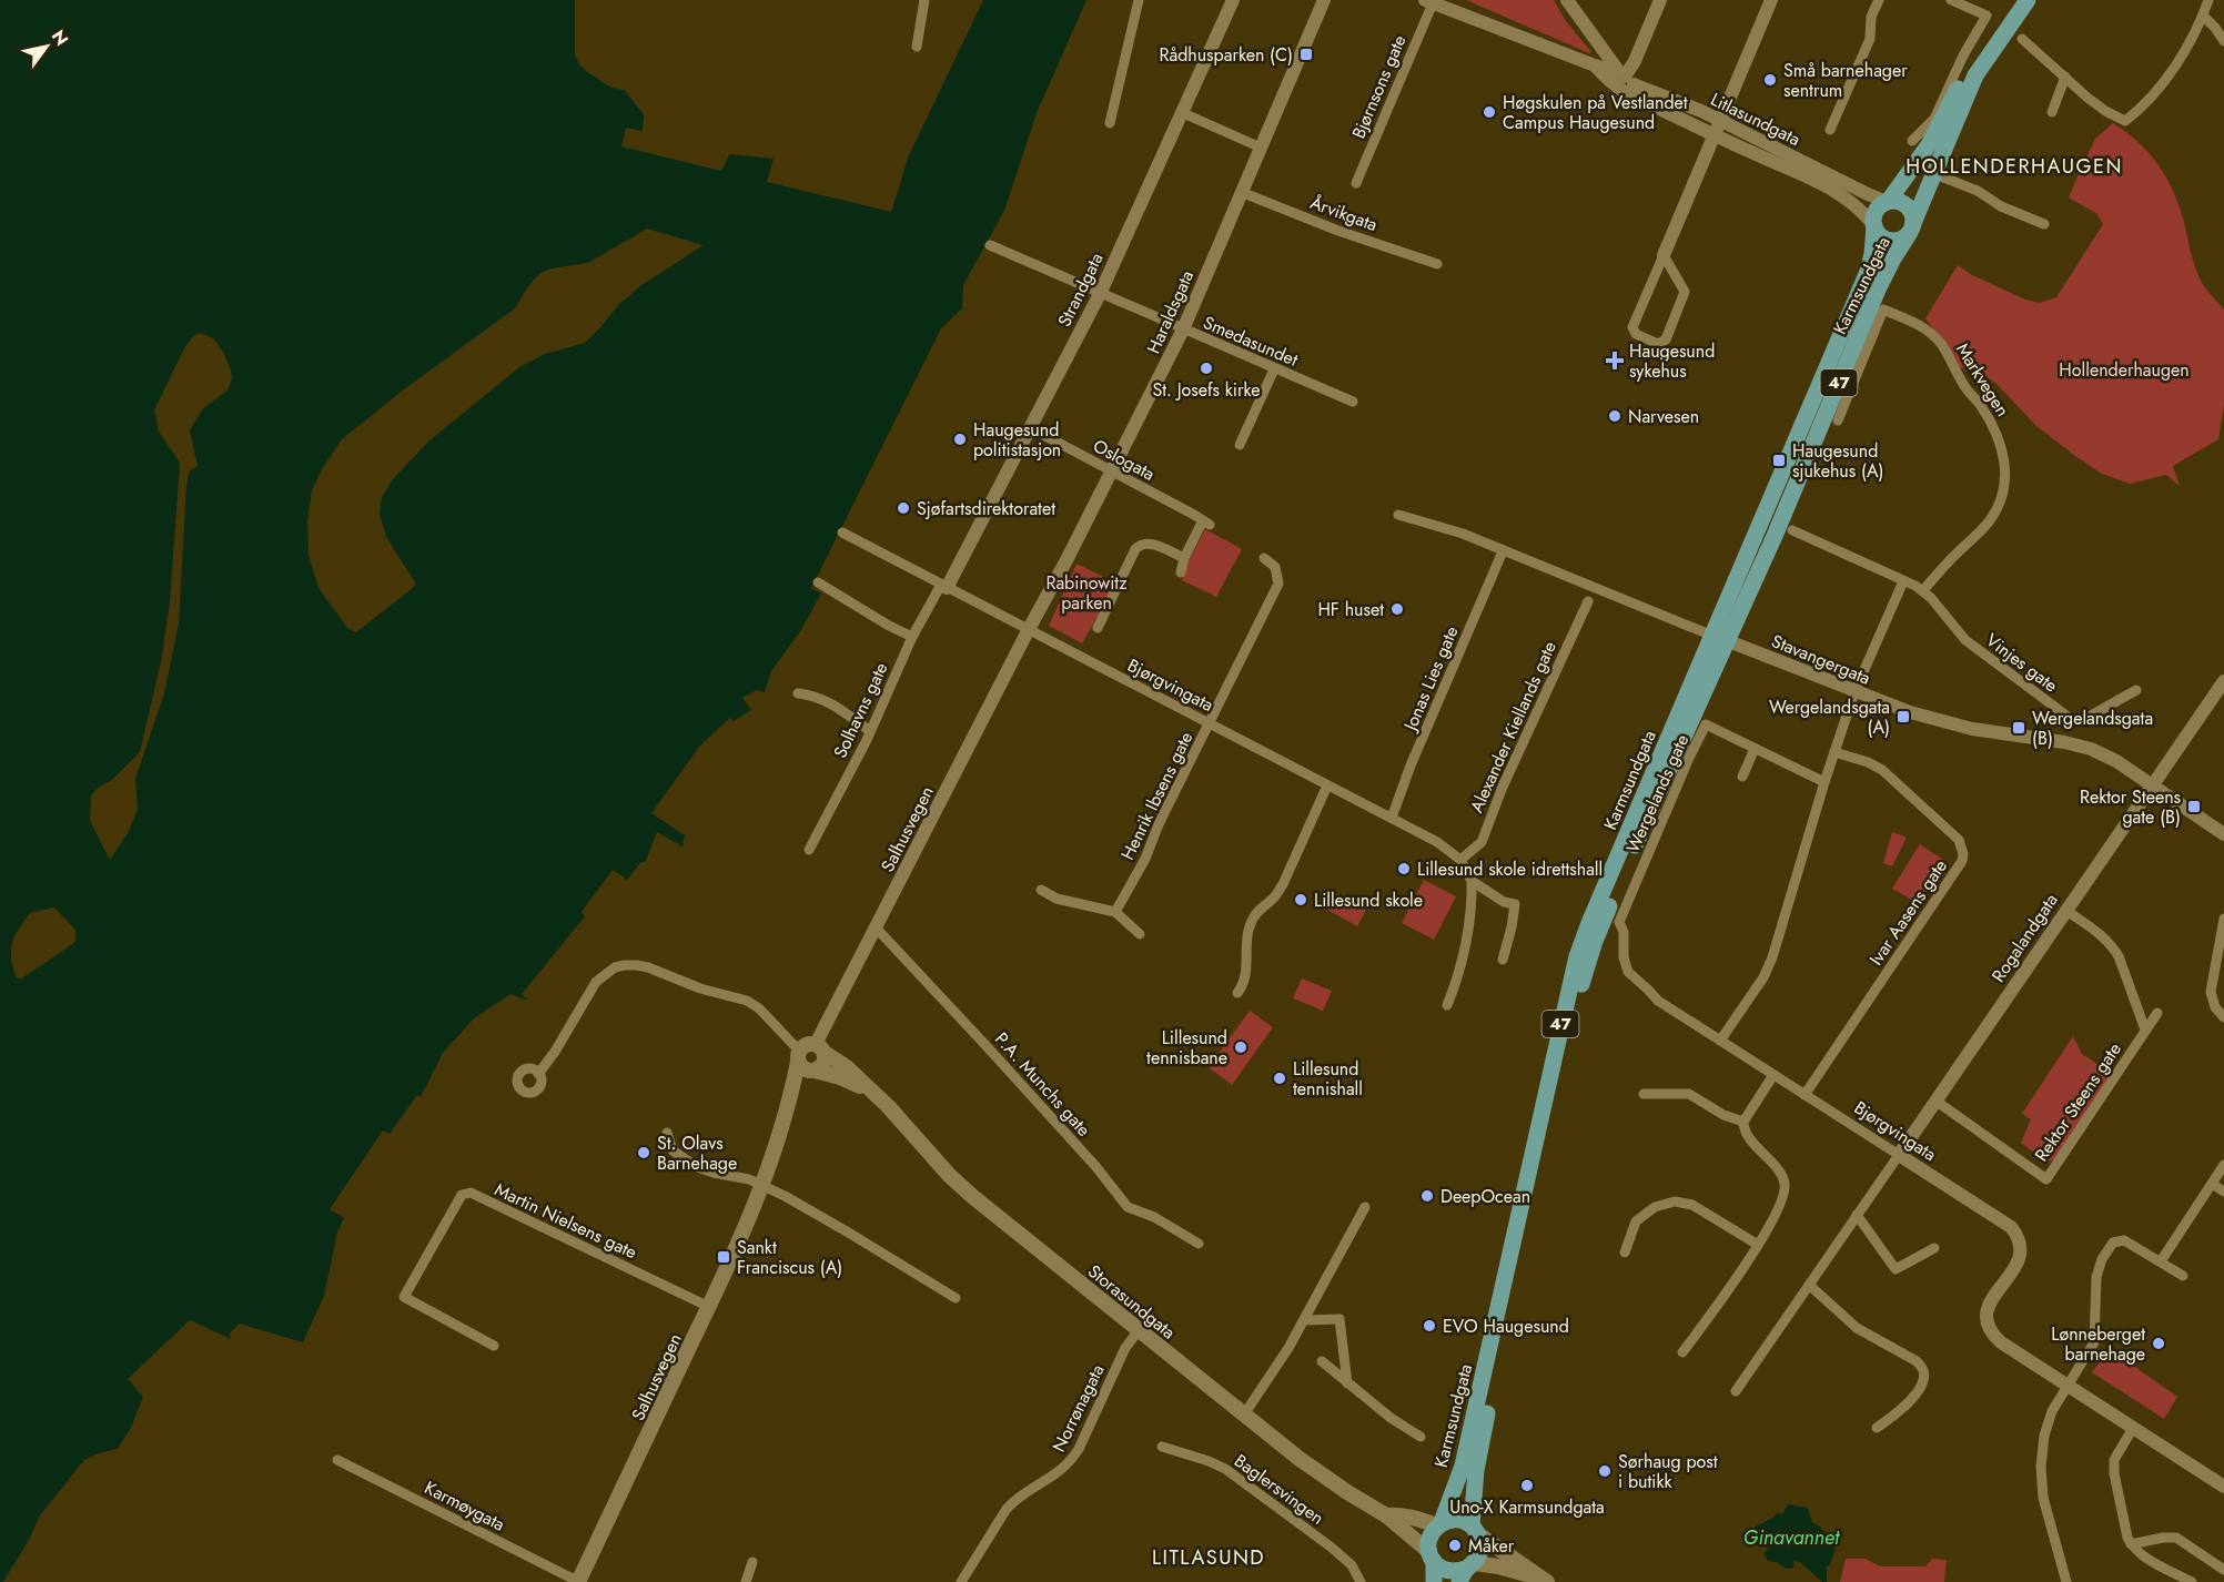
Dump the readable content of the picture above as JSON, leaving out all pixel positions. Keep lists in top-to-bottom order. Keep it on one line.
{"streets":{"main road":["Karmsundgata","47","Salhusvegen","Storasundgata"],"street":["Bjørnsons gate","Litlasundgata","Årvikgata","Strandgata","Haraldsgata","Smedasundet","Markvegen","Oslogata","Stavangergata","Vinjes gate","Jonas Lies gate","Bjørgvingata","Solhavns gate","Alexander Kiellands gate","Wergelands gate","Henrik Ibsens gate","Ivar Aasens gate","Rogalandgata","P.A. Munchs gate","Rektor Steens gate","Martin Nielsens gate","Norrønagata","Baglersvingen","Karmøygata"]},"crossings":[["Bjørnsons gate","Litlasundgata"],["Litlasundgata","Karmsundgata"],["Litlasundgata","47"],["Årvikgata","Haraldsgata"],["Karmsundgata","47"],["Karmsundgata","Stavangergata"],["Karmsundgata","Storasundgata"],["Strandgata","Smedasundet"],["Strandgata","Oslogata"],["Strandgata","Bjørgvingata"],["Strandgata","Solhavns gate"],["Haraldsgata","Smedasundet"],["Haraldsgata","Oslogata"],["Haraldsgata","Bjørgvingata"],["Haraldsgata","Salhusvegen"],["Markvegen","Vinjes gate"],["47","Storasundgata"],["Stavangergata","Jonas Lies gate"],["Stavangergata","Rogalandgata"],["Jonas Lies gate","Bjørgvingata"],["Bjørgvingata","Solhavns gate"],["Bjørgvingata","Alexander Kiellands gate"],["Bjørgvingata","Wergelands gate"],["Bjørgvingata","Henrik Ibsens gate"],["Bjørgvingata","Salhusvegen"],["Bjørgvingata","Ivar Aasens gate"],["Bjørgvingata","Rogalandgata"],["Salhusvegen","P.A. Munchs gate"],["Salhusvegen","Martin Nielsens gate"],["Salhusvegen","Storasundgata"],["Salhusvegen","Karmøygata"],["Rogalandgata","Rektor Steens gate"],["Storasundgata","Norrønagata"]],"districts":["HOLLENDERHAUGEN","LITLASUND"],"water":["Ginavannet"],"parks":["Hollenderhaugen","Rabinowitz parken"],"places":{"transit":["Rådhusparken (C)","Haugesund sjukehus (A)","Wergelandsgata (A)","Wergelandsgata (B)","Rektor Steens gate (B)","Sankt Franciscus (A)"],"other":["Små barnehager sentrum","Høgskulen på Vestlandet Campus Haugesund","St. Josefs kirke","Narvesen","Haugesund politistasjon","Sjøfartsdirektoratet","HF huset","Lillesund skole idrettshall","Lillesund skole","Lillesund tennisbane","Lillesund tennishall","St. Olavs Barnehage","DeepOcean","EVO Haugesund","Lønneberget barnehage","Sørhaug post i butikk","Uno-X Karmsundgata","Måker"],"health":["Haugesund sykehus"]},"north":"top right"}
